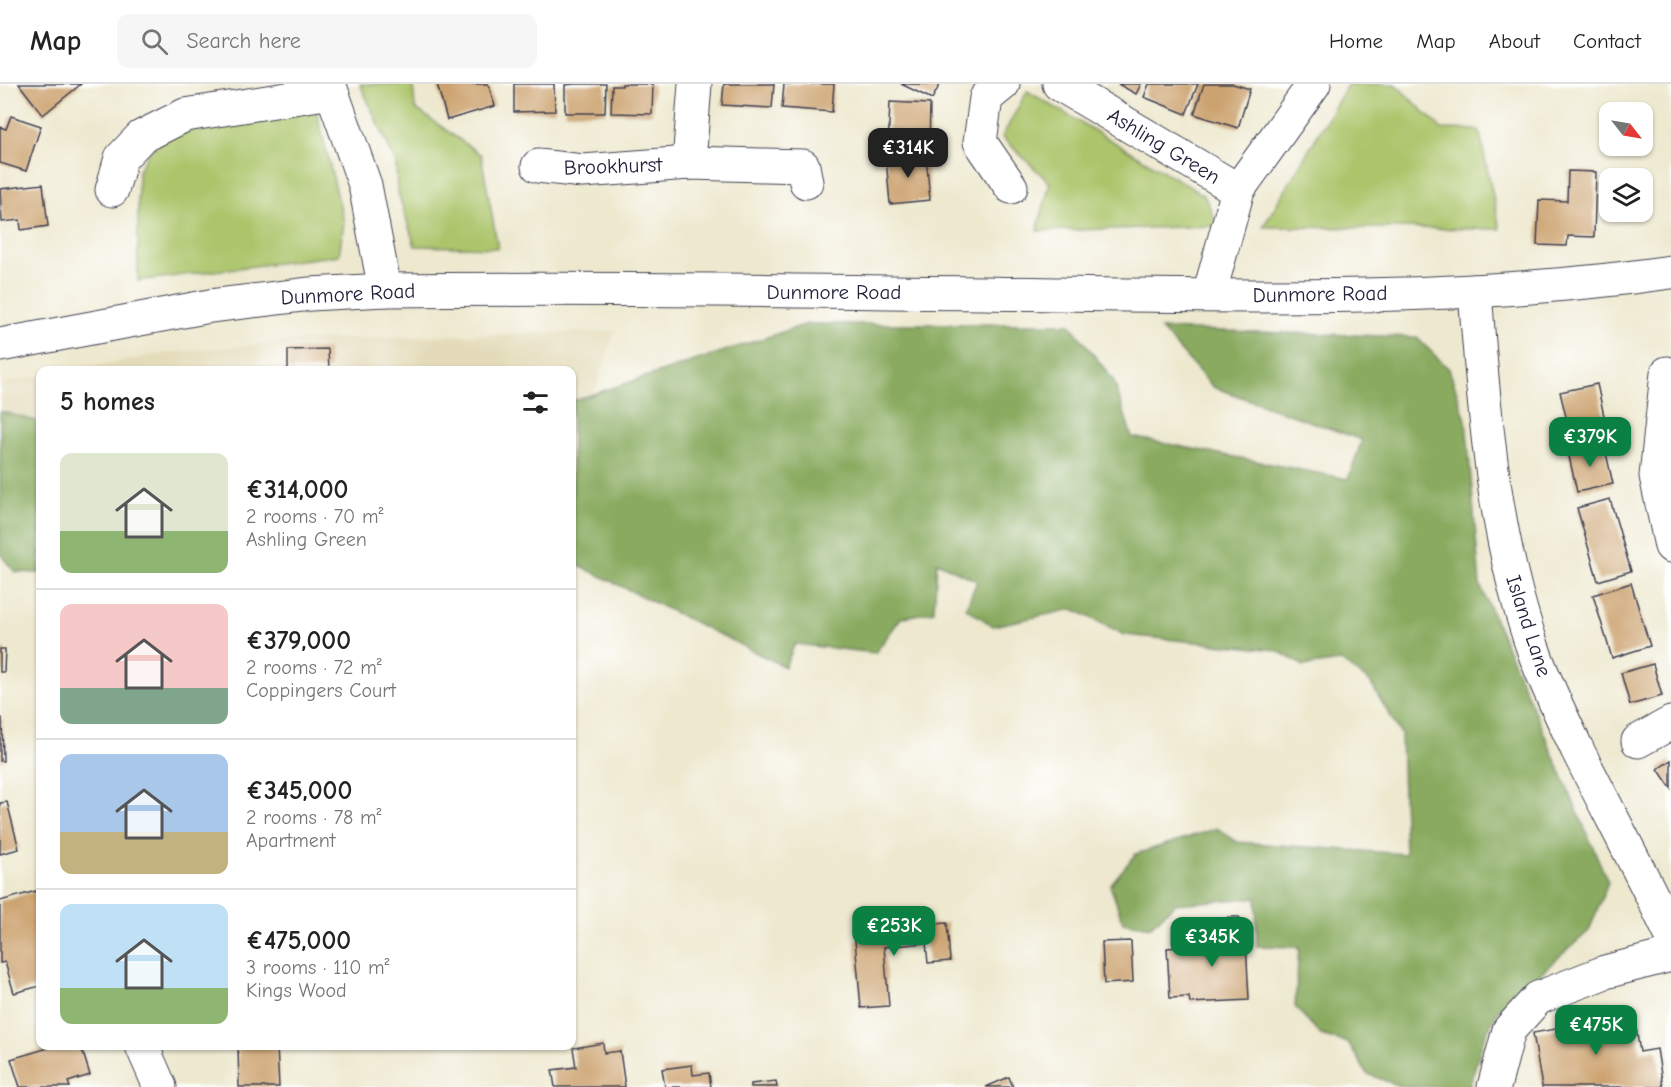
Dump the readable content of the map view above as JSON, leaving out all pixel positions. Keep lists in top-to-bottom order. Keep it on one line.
{"streets":{"street":["Ashling Green","Brookhurst","Dunmore Road","Island Lane"]},"crossings":[["Dunmore Road","Island Lane"]],"north":"bottom right","page":{"header":"Map","search":"Search here","nav":["Home","Map","About","Contact"],"price":["€314K","€379K","€253K","€345K","€475K"],"heading":"5 homes","list":[{"name":"€314,000","note":"2 rooms · 70 m² · Ashling Green"},{"name":"€379,000","note":"2 rooms · 72 m² · Coppingers Court"},{"name":"€345,000","note":"2 rooms · 78 m² · Apartment"},{"name":"€475,000","note":"3 rooms · 110 m² · Kings Wood"}]}}
